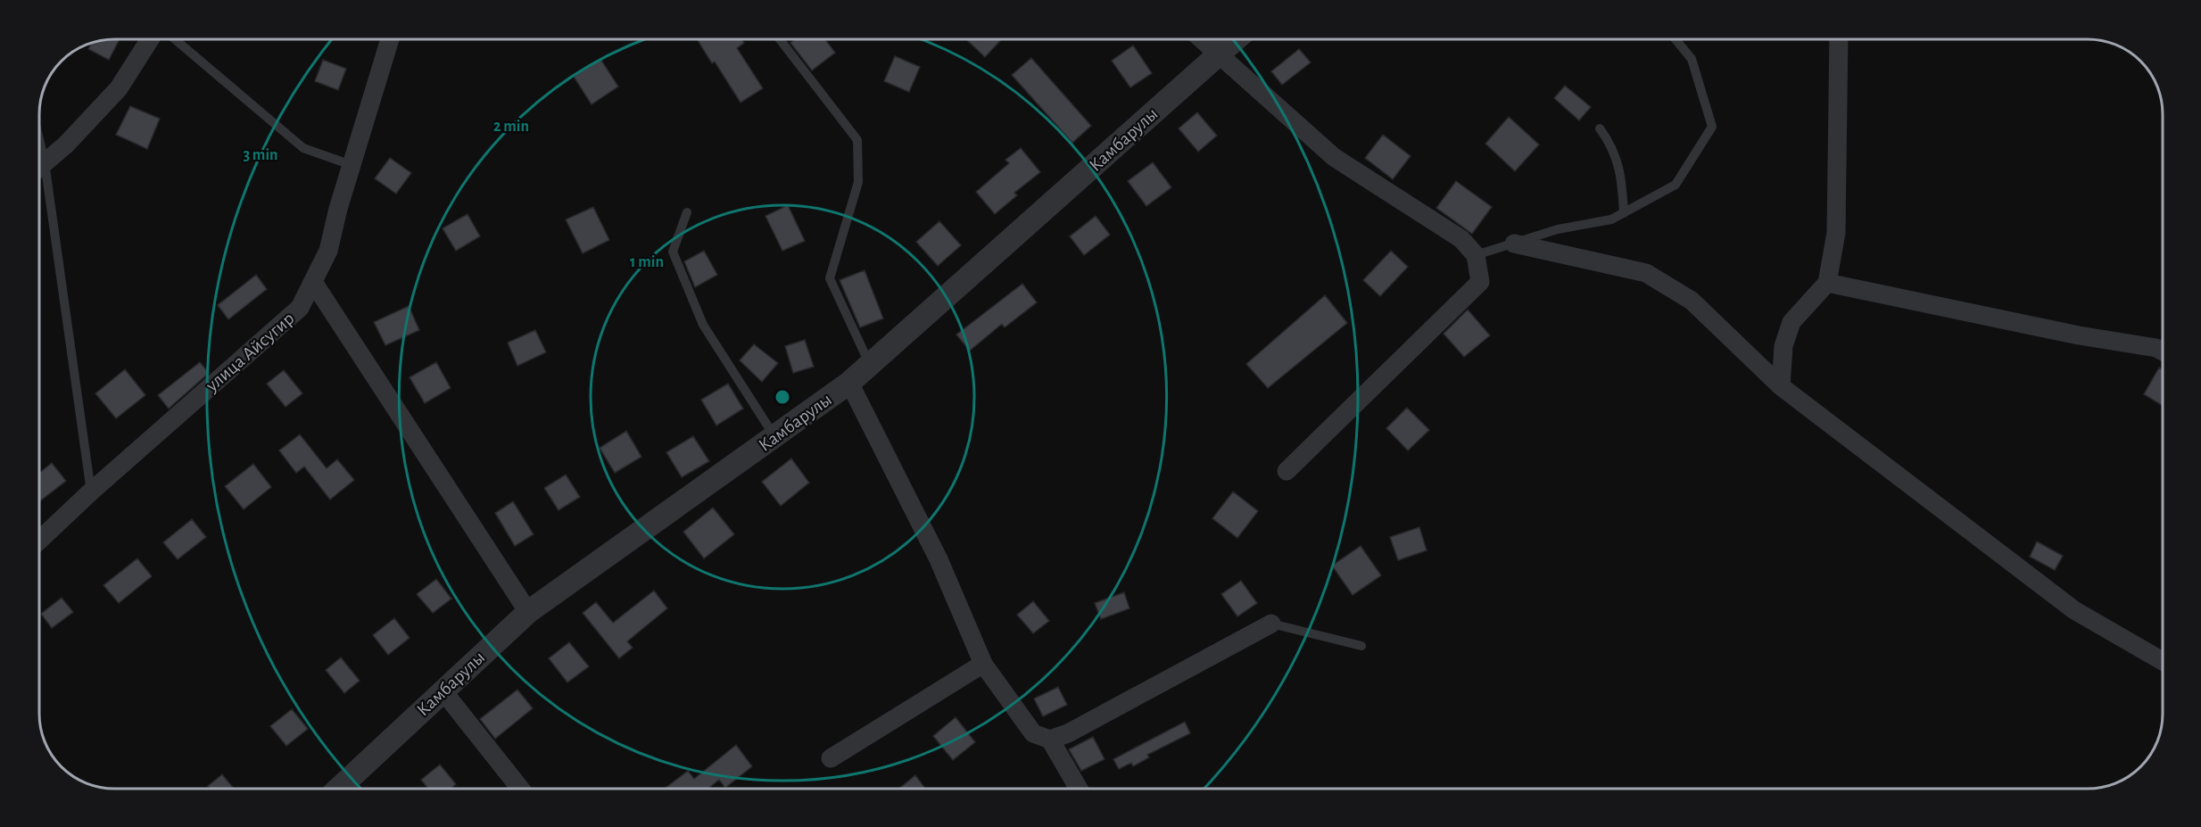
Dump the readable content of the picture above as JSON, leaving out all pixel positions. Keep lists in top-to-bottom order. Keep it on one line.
{"streets":{"street":["Камбарулы","улица Айсугир"]},"rings":["2 min","3 min","1 min"]}
